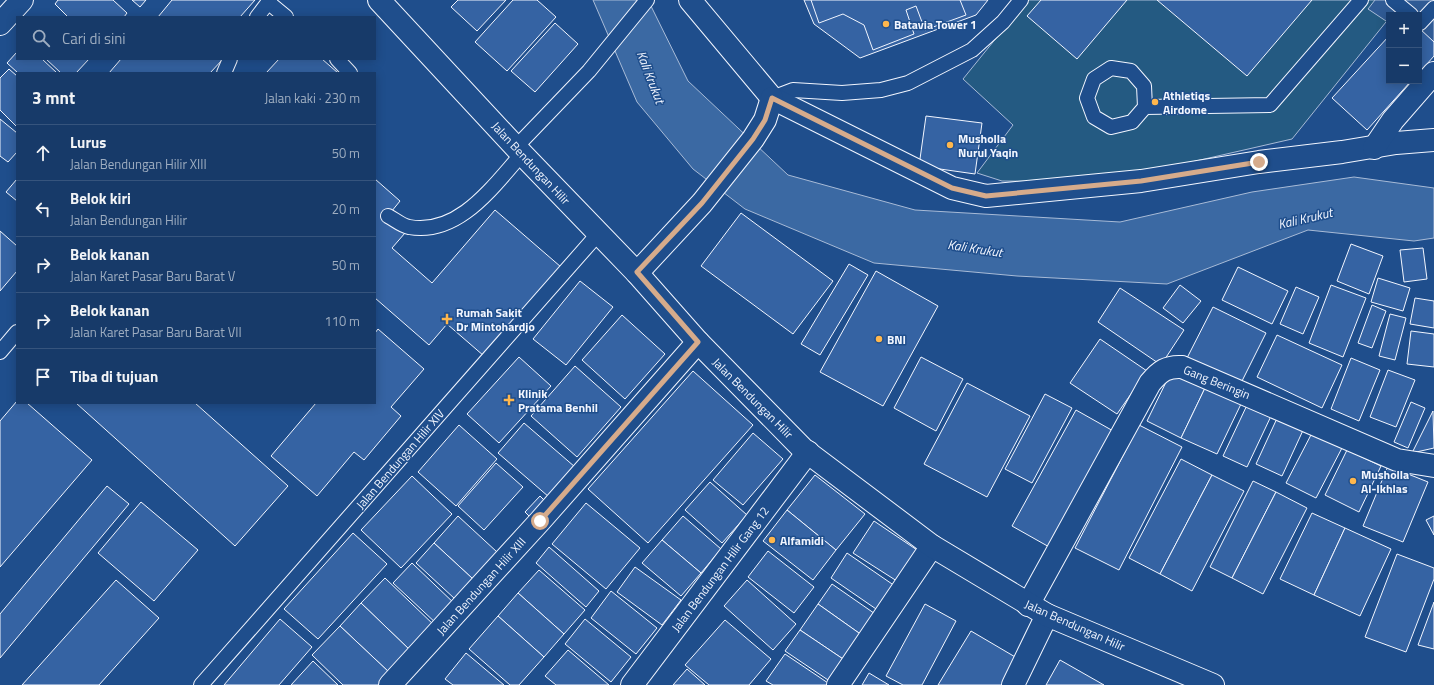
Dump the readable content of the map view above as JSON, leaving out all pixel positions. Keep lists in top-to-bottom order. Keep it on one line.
{"streets":{"street":["Jalan Bendungan Hilir","Gang Beringin","Jalan Bendungan Hilir Gang 12","Jalan Bendungan Hilir XIII"],"lane":["Jalan Bendungan Hilir XIV"]},"crossings":[["Jalan Bendungan Hilir","Gang Beringin"],["Jalan Bendungan Hilir","Jalan Bendungan Hilir XIV"],["Jalan Bendungan Hilir","Jalan Bendungan Hilir Gang 12"],["Jalan Bendungan Hilir","Jalan Bendungan Hilir XIII"]],"water":["Kali Krukut"],"places":{"other":["Batavia Tower 1","Athletiqs Airdome","Musholla Nurul Yaqin","BNI","Musholla Al-Ikhlas","Alfamidi"],"health":["Rumah Sakit Dr Mintohardjo","Klinik Pratama Benhil"]},"page":{"map_buttons":["+","−"],"search":"Cari di sini","heading":["3 mnt","Jalan kaki · 230 m"],"list":[["Lurus","Jalan Bendungan Hilir XIII","50 m"],["Belok kiri","Jalan Bendungan Hilir","20 m"],["Belok kanan","Jalan Karet Pasar Baru Barat V","50 m"],["Belok kanan","Jalan Karet Pasar Baru Barat VII","110 m"],"Tiba di tujuan"]}}
